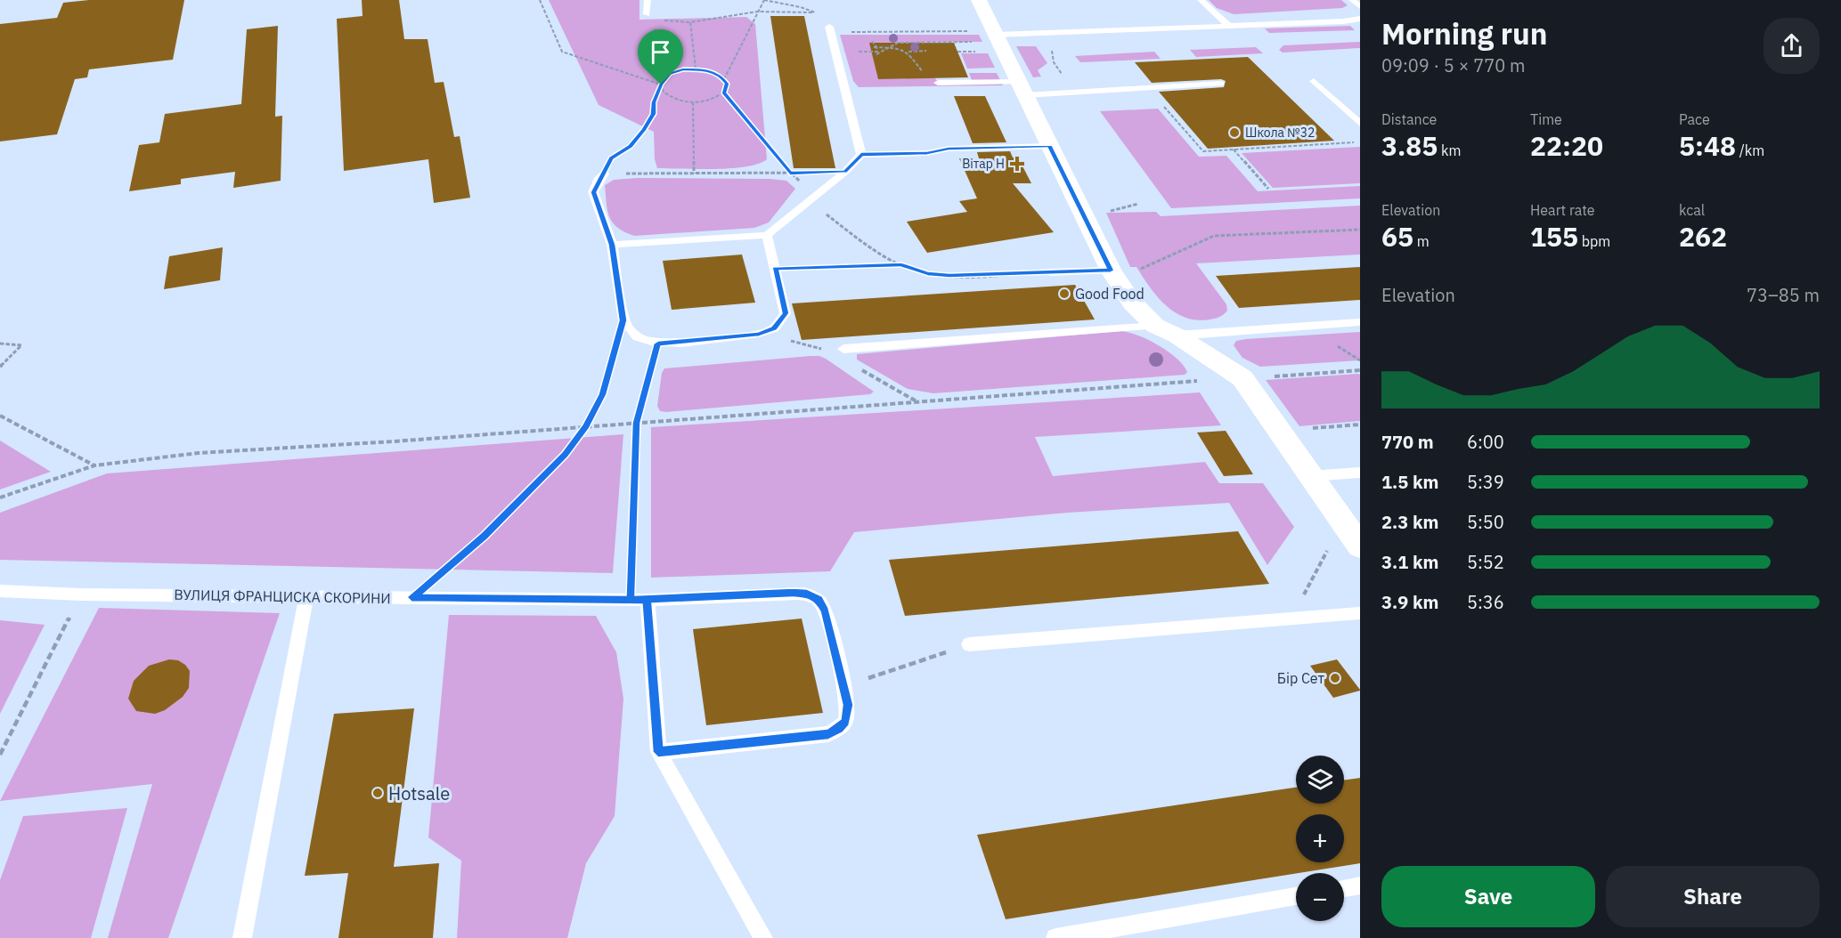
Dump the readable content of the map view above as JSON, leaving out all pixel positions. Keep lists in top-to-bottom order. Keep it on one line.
{"streets":{"lane":["ВУЛИЦЯ ФРАНЦИСКА СКОРИНИ"]},"places":{"other":["Школа №32","Good Food","Бір Сет","Hotsale"],"health":["Вітар Н"]},"page":{"heading":["Morning run","09:09 · 5 × 770 m"],"stats":[["Distance","3.85 km"],["Time","22:20"],["Pace","5:48 /km"],["Elevation","65 m"],["Heart rate","155 bpm"],["kcal","262"]],"chart":["Elevation","73–85 m"],"list":[{"name":"770 m","note":"6:00"},{"name":"1.5 km","note":"5:39"},{"name":"2.3 km","note":"5:50"},{"name":"3.1 km","note":"5:52"},{"name":"3.9 km","note":"5:36"}],"map_buttons":["+","−"],"buttons":["Save","Share"]}}
